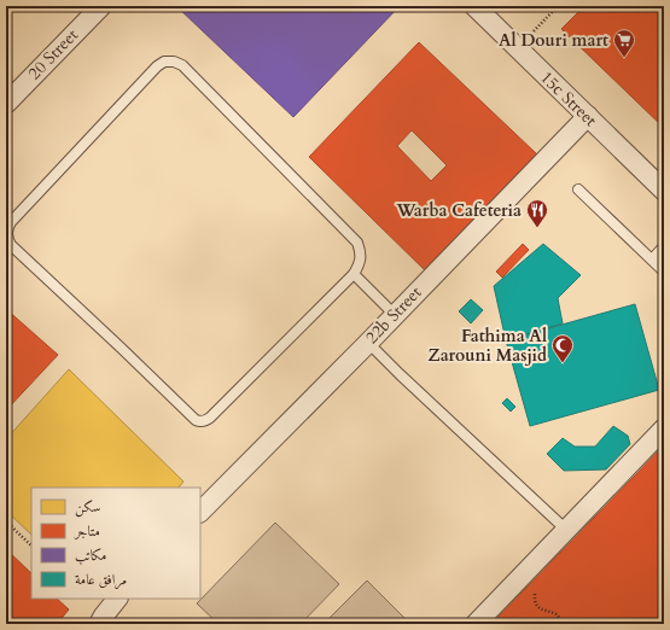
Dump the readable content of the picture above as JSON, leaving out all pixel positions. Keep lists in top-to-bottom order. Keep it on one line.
{"streets":{"street":["20 Street","15c Street","22b Street"]},"crossings":[["15c Street","22b Street"]],"places":{"supermarket":["Al Douri mart"],"restaurant":["Warba Cafeteria"],"mosque":["Fathima Al Zarouni Masjid"]},"legend":["سكن","متاجر","مكاتب","مرافق عامة"]}
